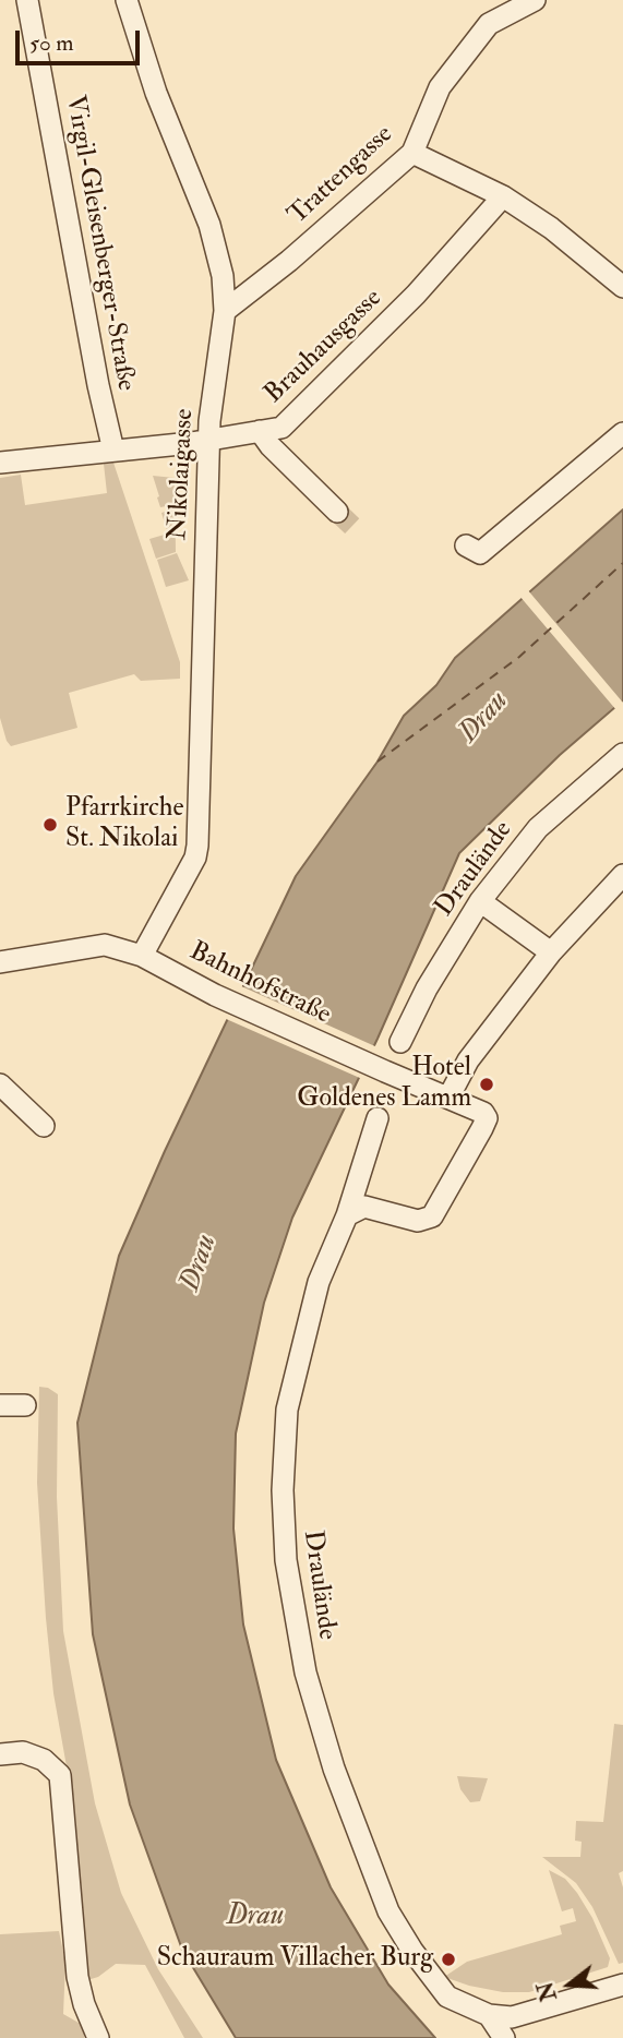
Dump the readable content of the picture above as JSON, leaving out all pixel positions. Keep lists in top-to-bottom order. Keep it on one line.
{"streets":{"street":["Trattengasse","Virgil-Gleisenberger-Straße","Brauhausgasse","Nikolaigasse","Draulände","Bahnhofstraße"]},"crossings":[["Trattengasse","Nikolaigasse"],["Virgil-Gleisenberger-Straße","Brauhausgasse"],["Brauhausgasse","Nikolaigasse"],["Nikolaigasse","Bahnhofstraße"],["Draulände","Bahnhofstraße"]],"water":["Drau"],"places":["Pfarrkirche St. Nikolai","Hotel Goldenes Lamm","Schauraum Villacher Burg"],"scale_bar":"50 m","north":"left"}
